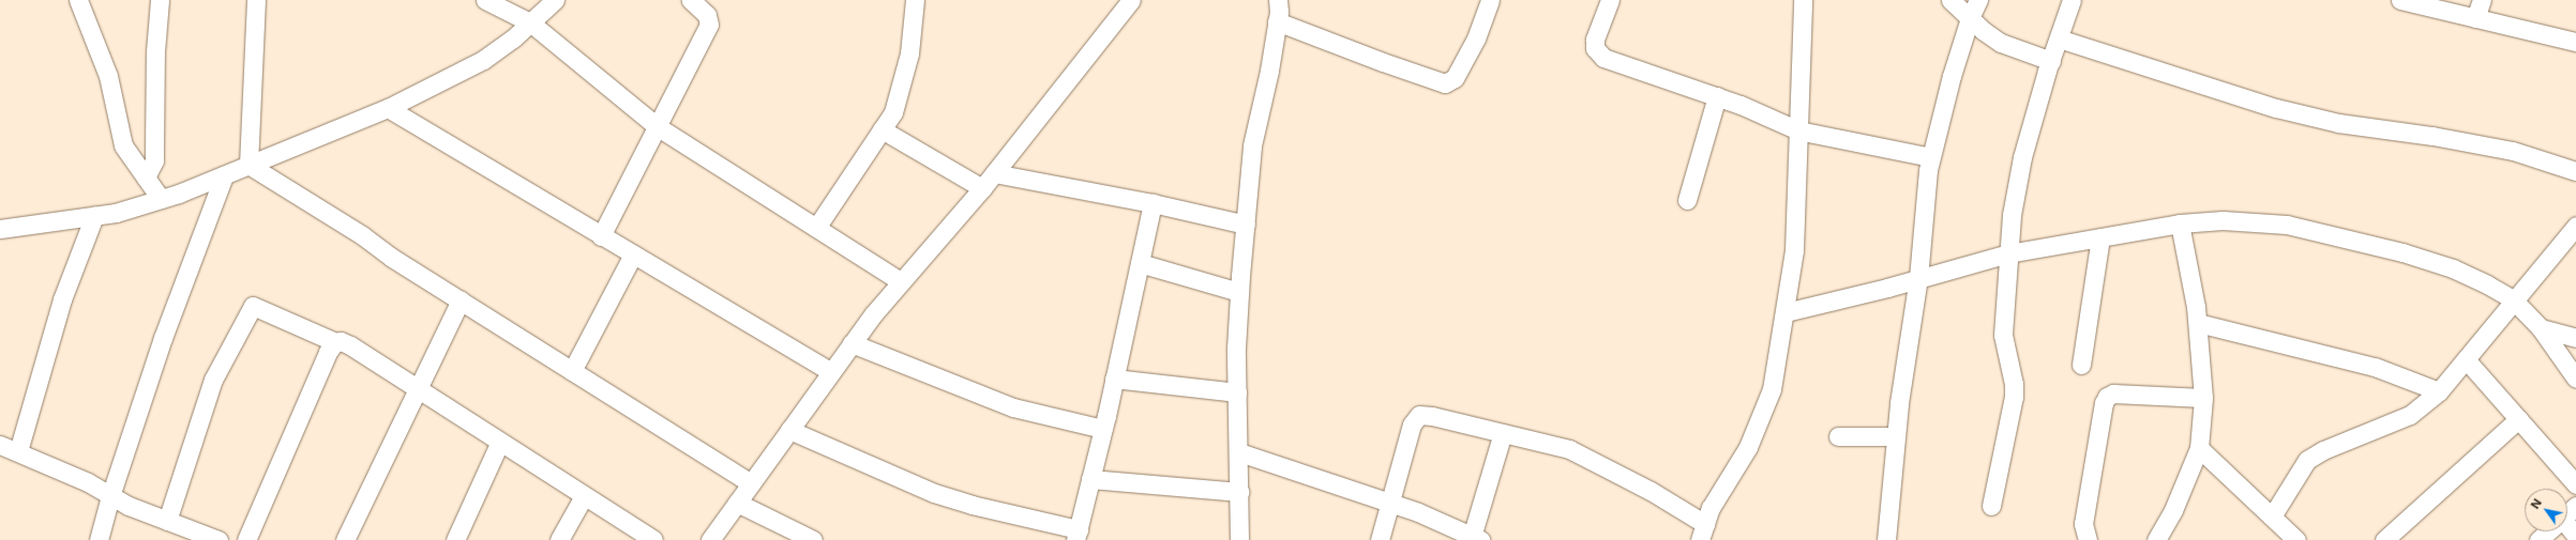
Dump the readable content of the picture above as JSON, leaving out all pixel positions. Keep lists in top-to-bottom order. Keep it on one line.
{"north":"top left"}
